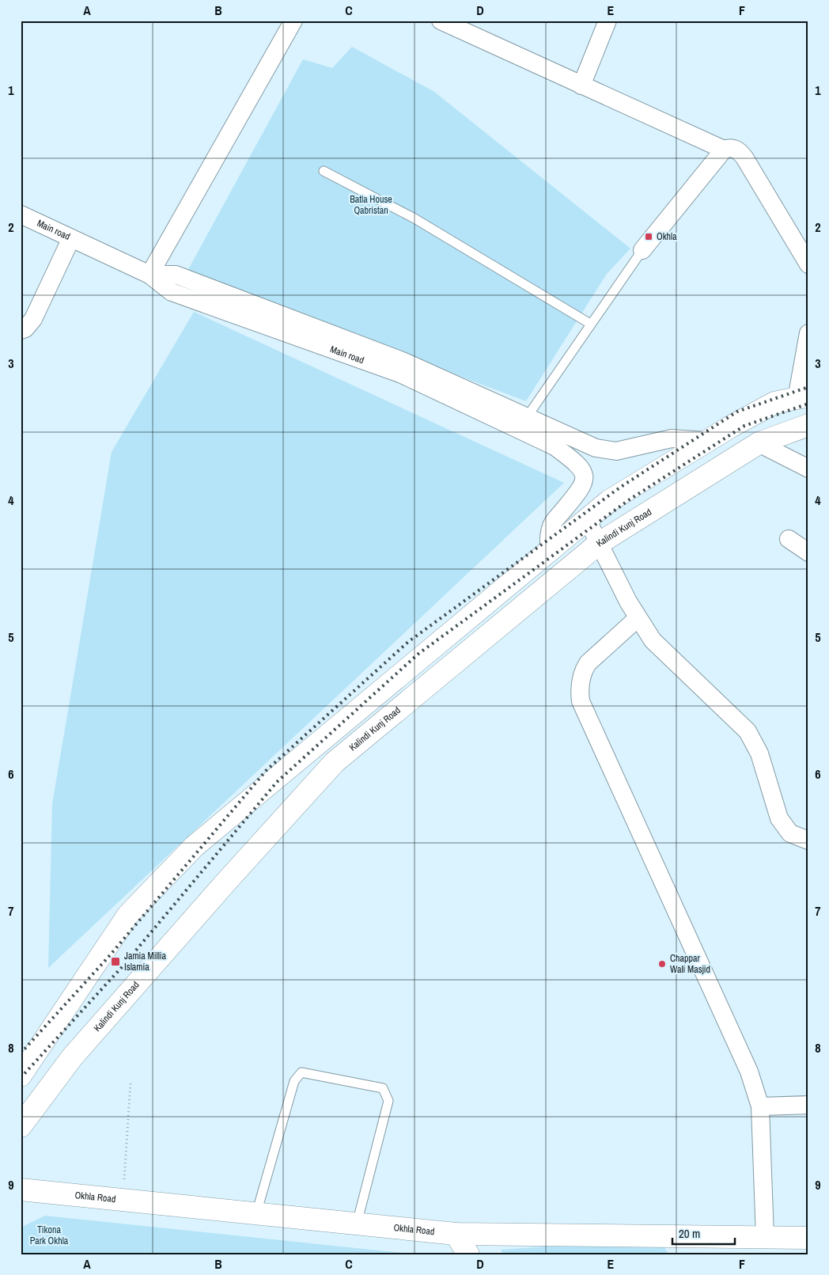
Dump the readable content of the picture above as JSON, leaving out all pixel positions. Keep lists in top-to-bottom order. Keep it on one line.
{"streets":{"main road":["Kalindi Kunj Road","Okhla Road"],"street":["Main road"]},"parks":["Batla House Qabristan","Tikona Park Okhla"],"places":{"transit":["Okhla","Jamia Millia Islamia"],"other":["Chappar Wali Masjid"]},"scale_bar":"20 m","grid":{"columns":["A","B","C","D","E","F"],"rows":["1","2","3","4","5","6","7","8","9"]}}
